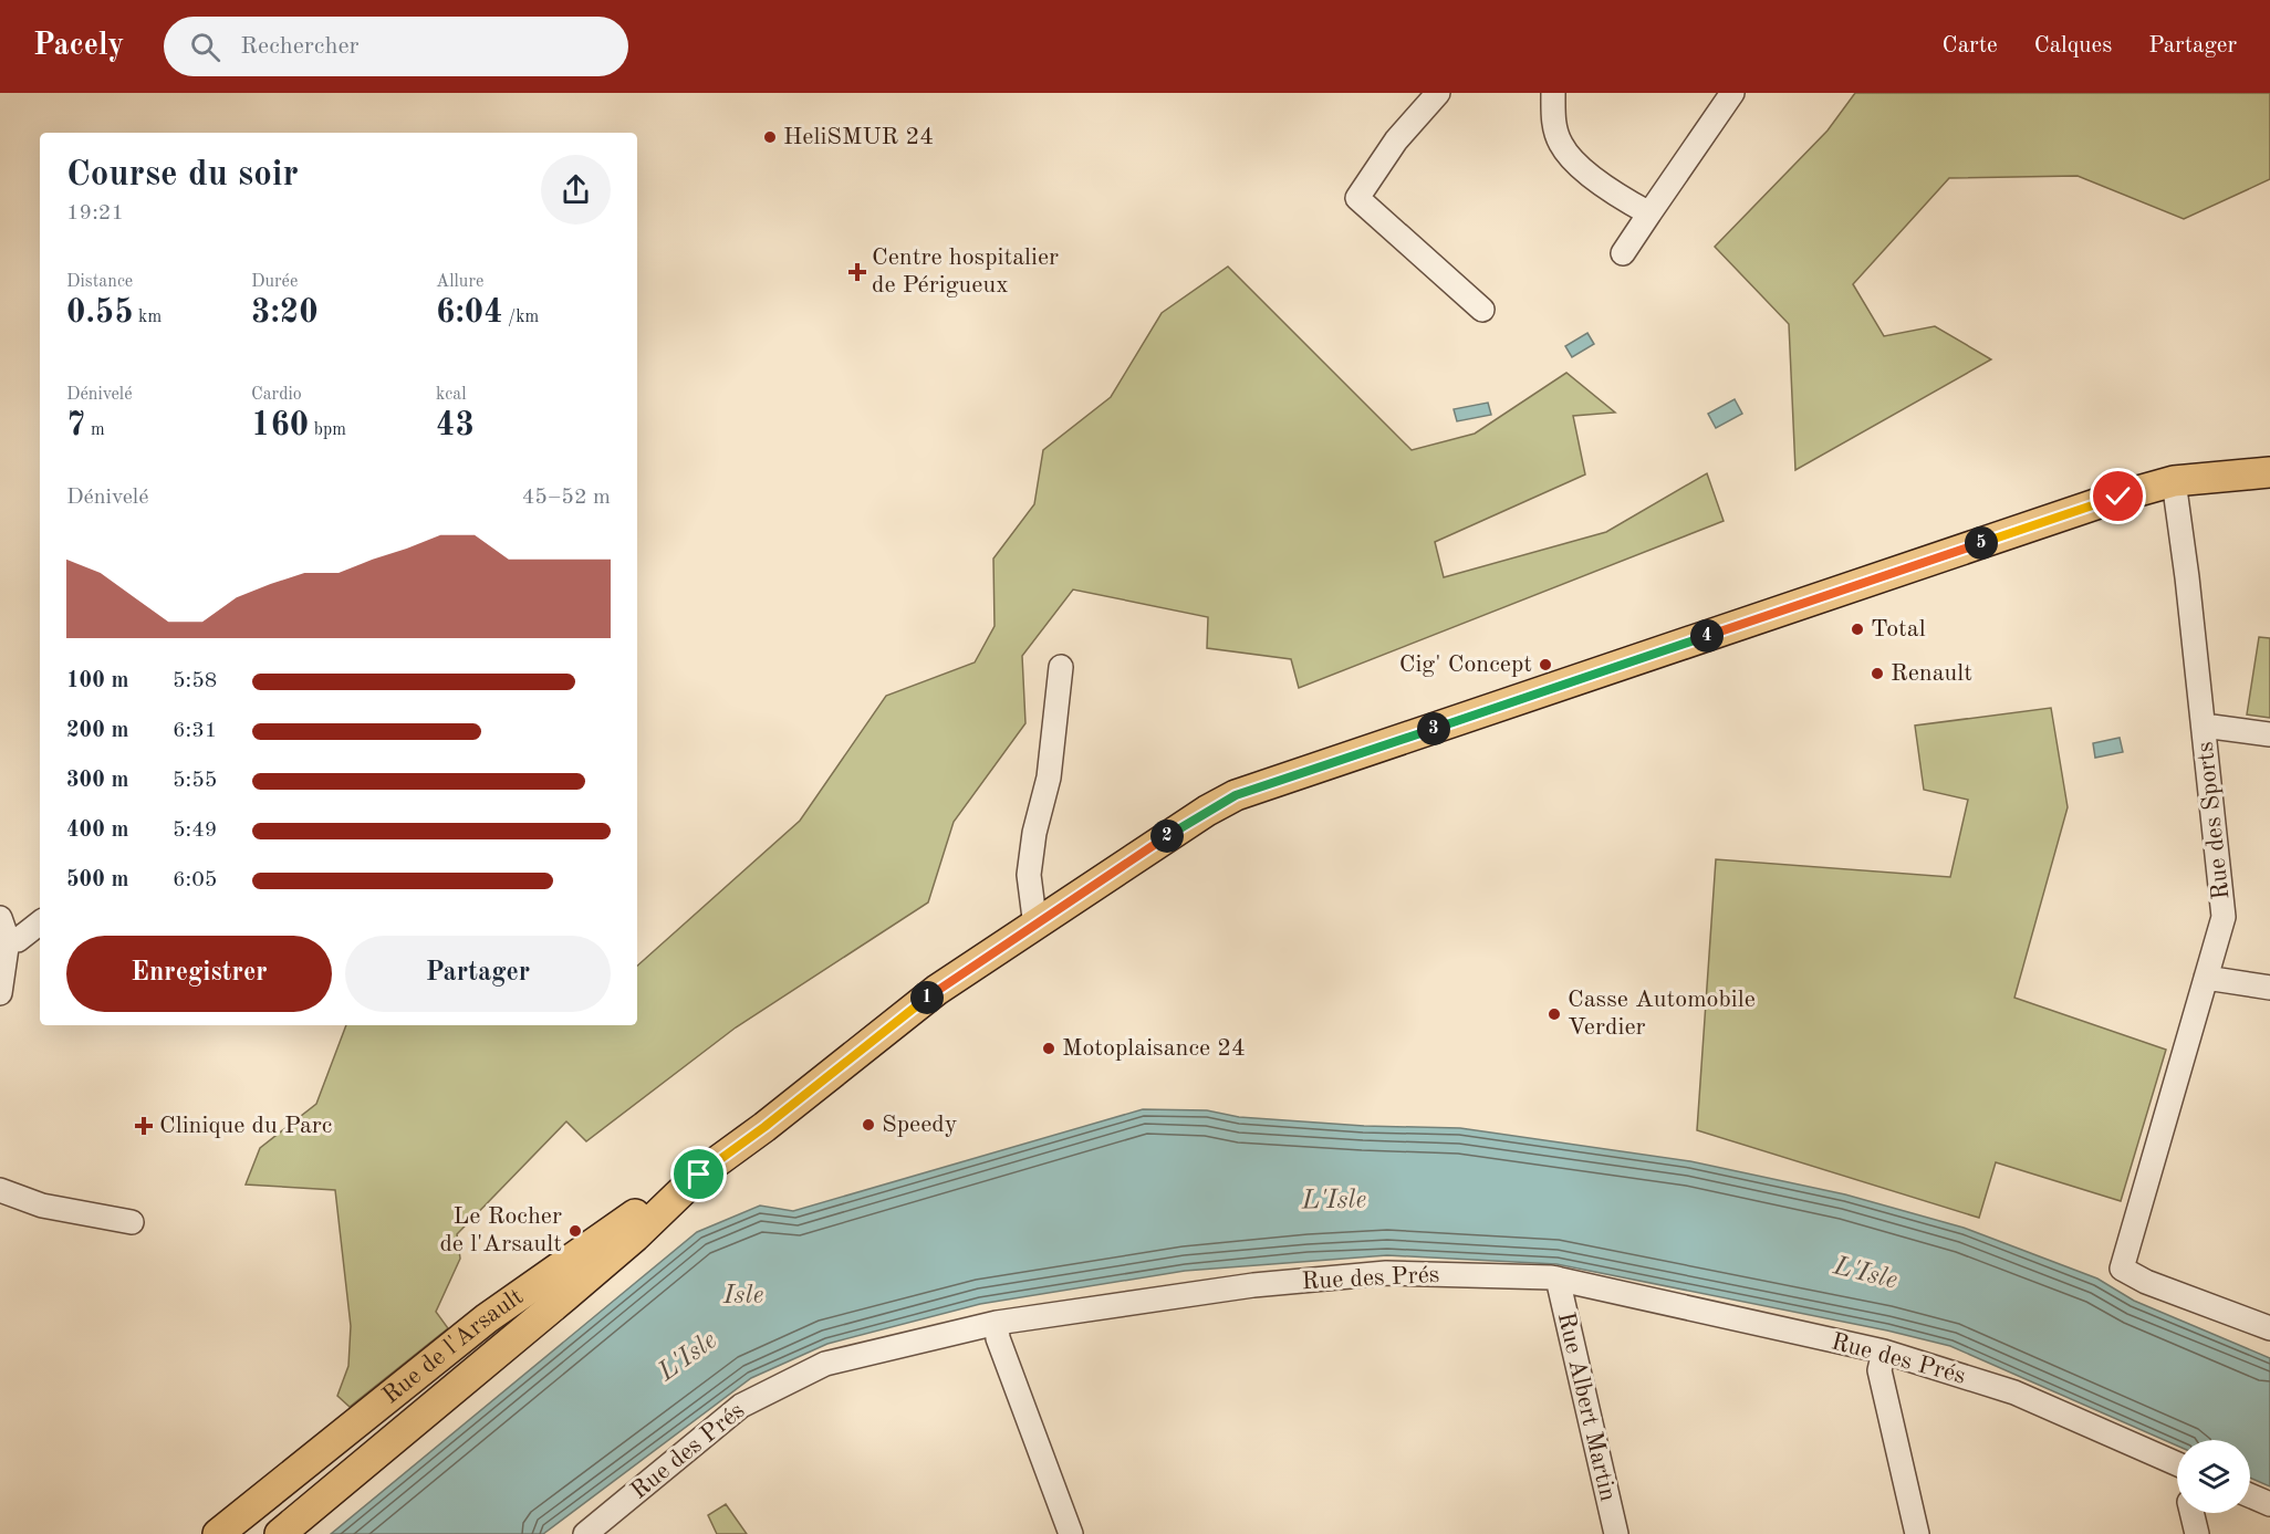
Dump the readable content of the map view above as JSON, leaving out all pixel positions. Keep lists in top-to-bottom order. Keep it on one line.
{"streets":{"main road":["Rue de l'Arsault"],"street":["Rue des Sports","Rue des Prés","Rue Albert Martin"]},"crossings":[["Rue des Prés","Rue Albert Martin"]],"water":["L'Isle","Isle"],"places":{"other":["HeliSMUR 24","Total","Cig' Concept","Renault","Casse Automobile Verdier","Motoplaisance 24","Speedy","Le Rocher de l'Arsault"],"health":["Centre hospitalier de Périgueux","Clinique du Parc"]},"page":{"header":"Pacely","search":"Rechercher","nav":["Carte","Calques","Partager"],"heading":["Course du soir","19:21"],"stats":[["Distance","0.55 km"],["Durée","3:20"],["Allure","6:04 /km"],["Dénivelé","7 m"],["Cardio","160 bpm"],["kcal","43"]],"chart":["Dénivelé","45–52 m"],"pins":["5","4","3","2","1"],"list":[{"name":"100 m","note":"5:58"},{"name":"200 m","note":"6:31"},{"name":"300 m","note":"5:55"},{"name":"400 m","note":"5:49"},{"name":"500 m","note":"6:05"}],"buttons":["Enregistrer","Partager"]}}
